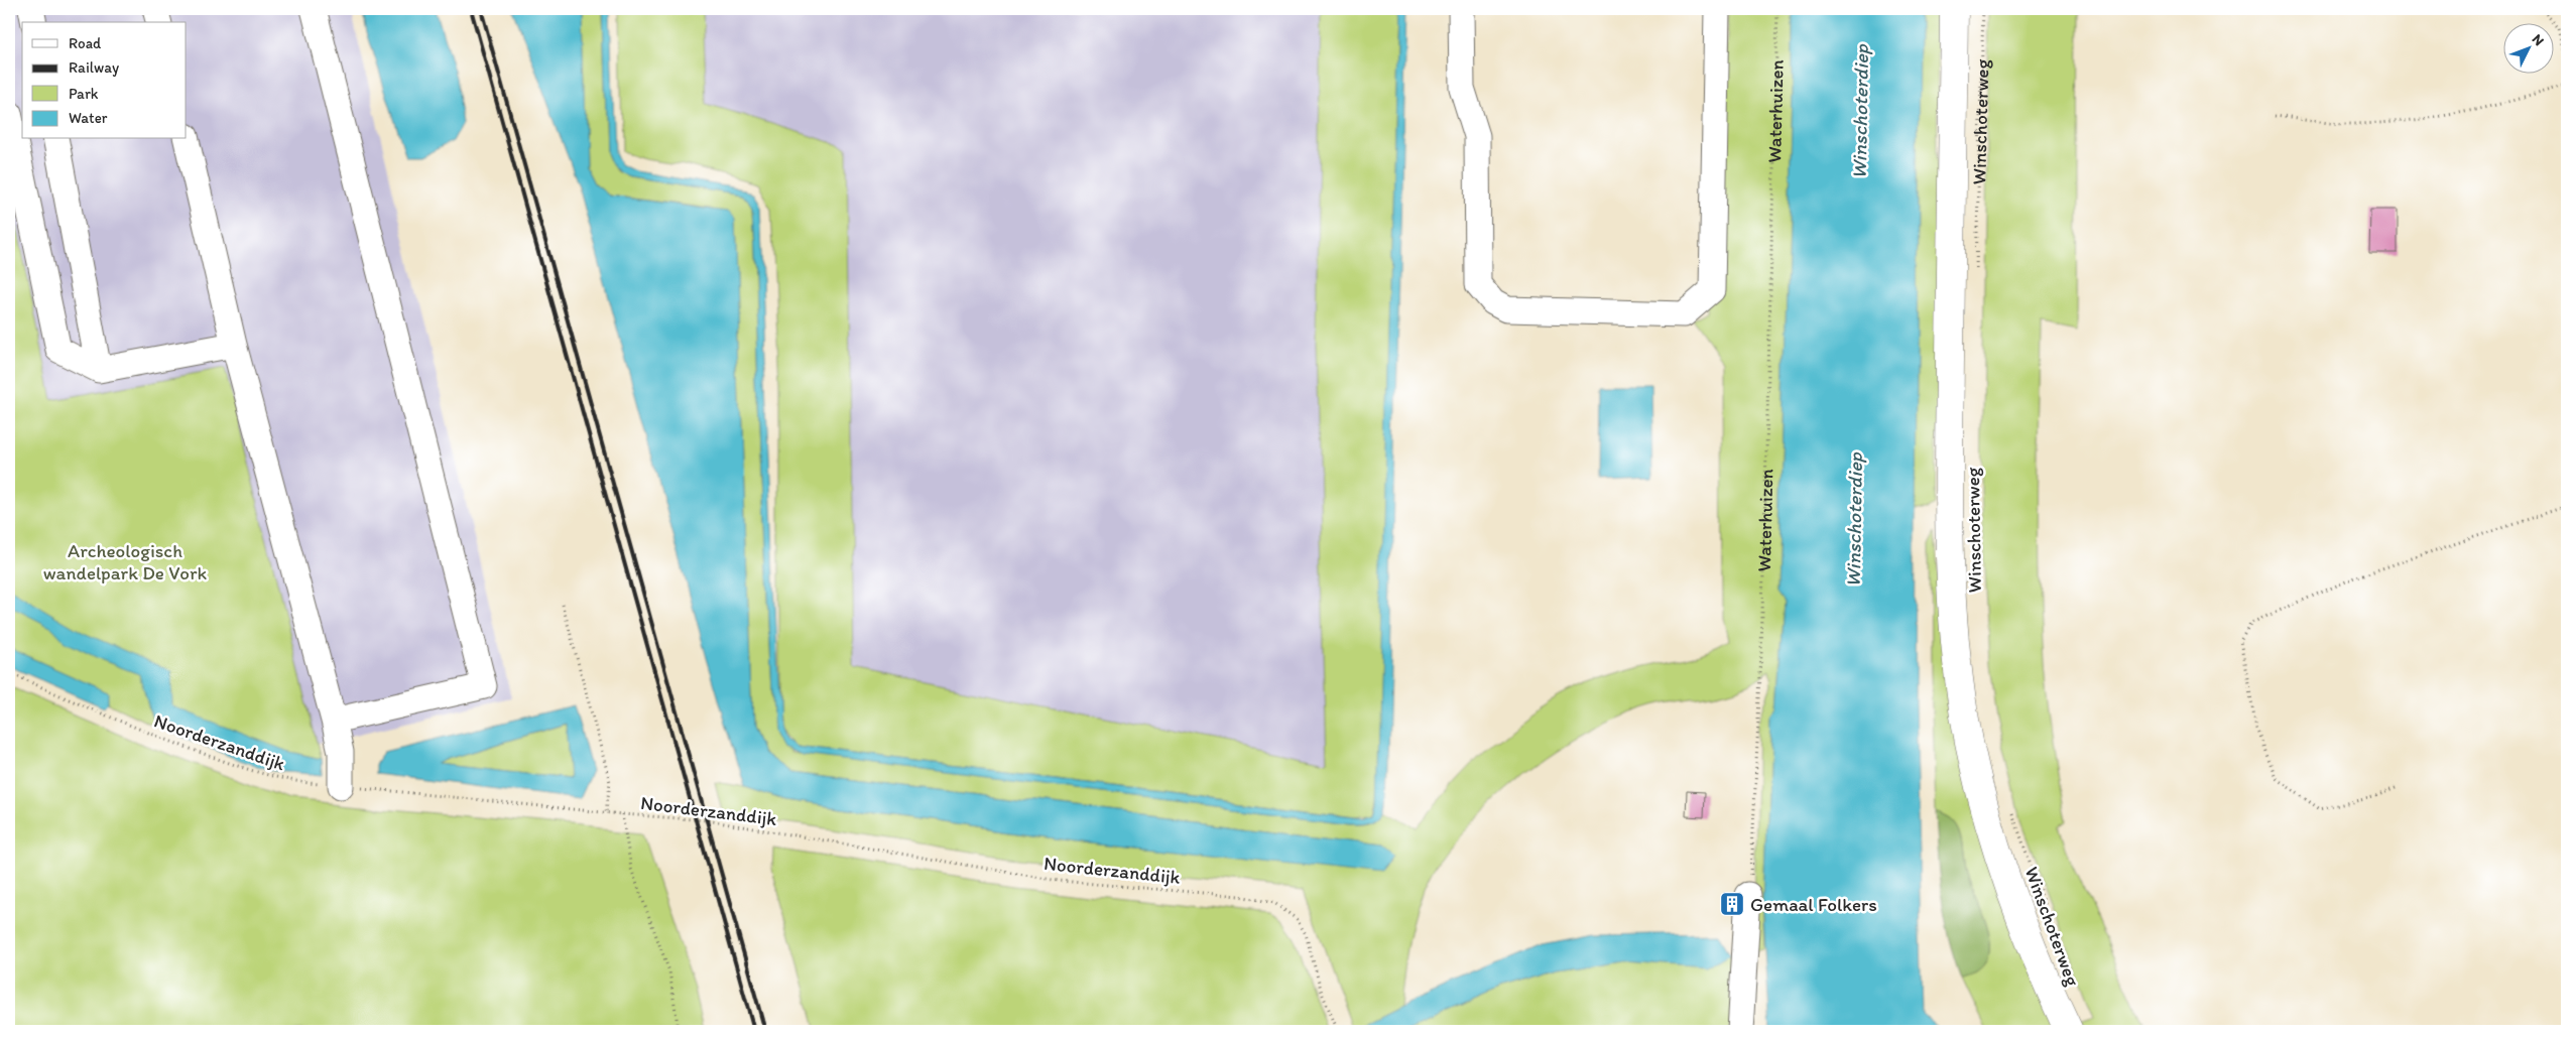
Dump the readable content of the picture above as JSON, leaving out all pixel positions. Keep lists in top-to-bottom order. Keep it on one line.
{"streets":{"main road":["Winschoterweg"],"path":["Waterhuizen","Noorderzanddijk"]},"water":["Winschoterdiep"],"parks":["Archeologisch wandelpark De Vork"],"places":{"building":["Gemaal Folkers"]},"legend":["Road","Railway","Park","Water"],"north":"top right"}
